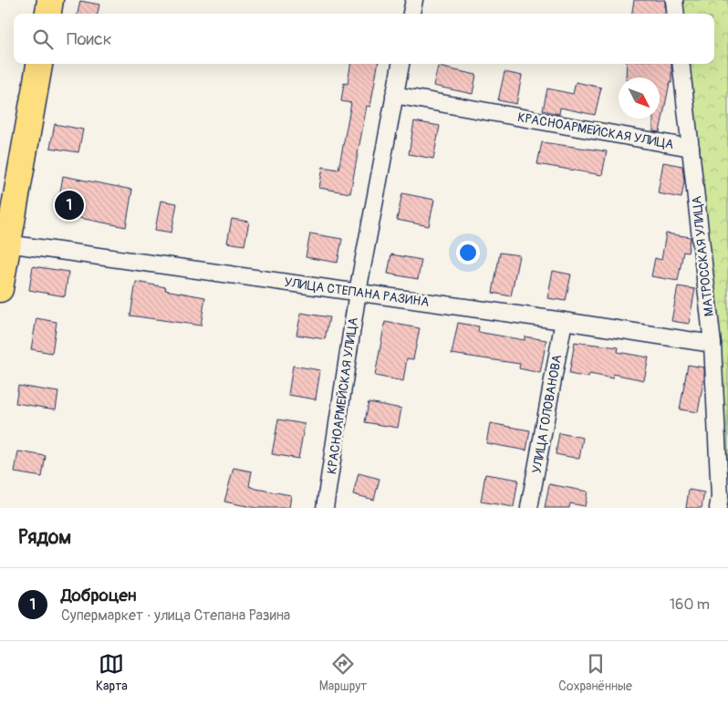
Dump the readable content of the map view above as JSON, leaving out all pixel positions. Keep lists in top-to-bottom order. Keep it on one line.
{"streets":{"street":["КРАСНОАРМЕЙСКАЯ УЛИЦА","МАТРОССКАЯ УЛИЦА","УЛИЦА СТЕПАНА РАЗИНА","УЛИЦА ГОЛОВАНОВА"]},"crossings":[["КРАСНОАРМЕЙСКАЯ УЛИЦА","МАТРОССКАЯ УЛИЦА"],["КРАСНОАРМЕЙСКАЯ УЛИЦА","УЛИЦА СТЕПАНА РАЗИНА"],["МАТРОССКАЯ УЛИЦА","УЛИЦА СТЕПАНА РАЗИНА"],["УЛИЦА СТЕПАНА РАЗИНА","УЛИЦА ГОЛОВАНОВА"]],"north":"bottom right","page":{"search":"Поиск","pins":"1","heading":"Рядом","list":[{"mark":"1","name":"Доброцен","note":"Супермаркет · улица Степана Разина","value":"160 m"}],"nav":["Карта","Маршрут","Сохранённые"]}}
